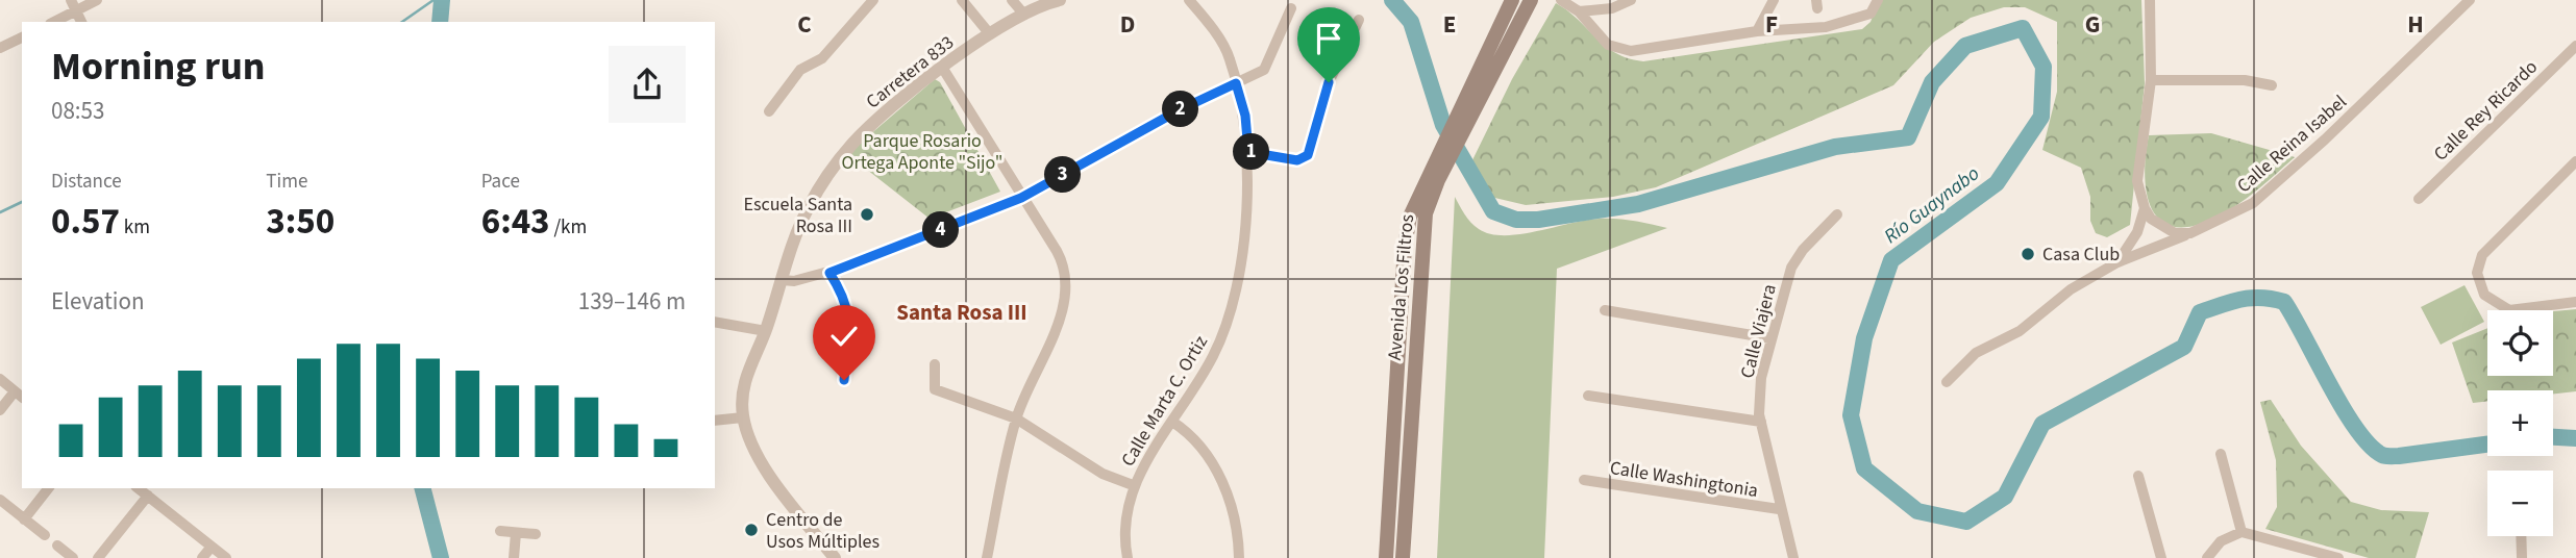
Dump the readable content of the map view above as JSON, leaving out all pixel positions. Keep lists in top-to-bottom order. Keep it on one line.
{"streets":{"main road":["Avenida Los Filtros"],"street":["Carretera 833","Calle Rey Ricardo","Calle Reina Isabel","Calle Viajera","Calle Marta C. Ortiz","Calle Washingtonia"]},"crossings":[["Calle Viajera","Calle Washingtonia"]],"districts":["Santa Rosa III"],"water":["Río Guaynabo"],"parks":["Parque Rosario Ortega Aponte \"Sijo\""],"places":["Escuela Santa Rosa III","Casa Club","Centro de Usos Múltiples"],"page":{"heading":["Morning run","08:53"],"pins":["2","1","3","4"],"stats":[["Distance","0.57 km"],["Time","3:50"],["Pace","6:43 /km"]],"chart":["Elevation","139–146 m"],"map_buttons":["+","−"]},"grid":{"columns":["C","D","E","F","G","H"]}}
